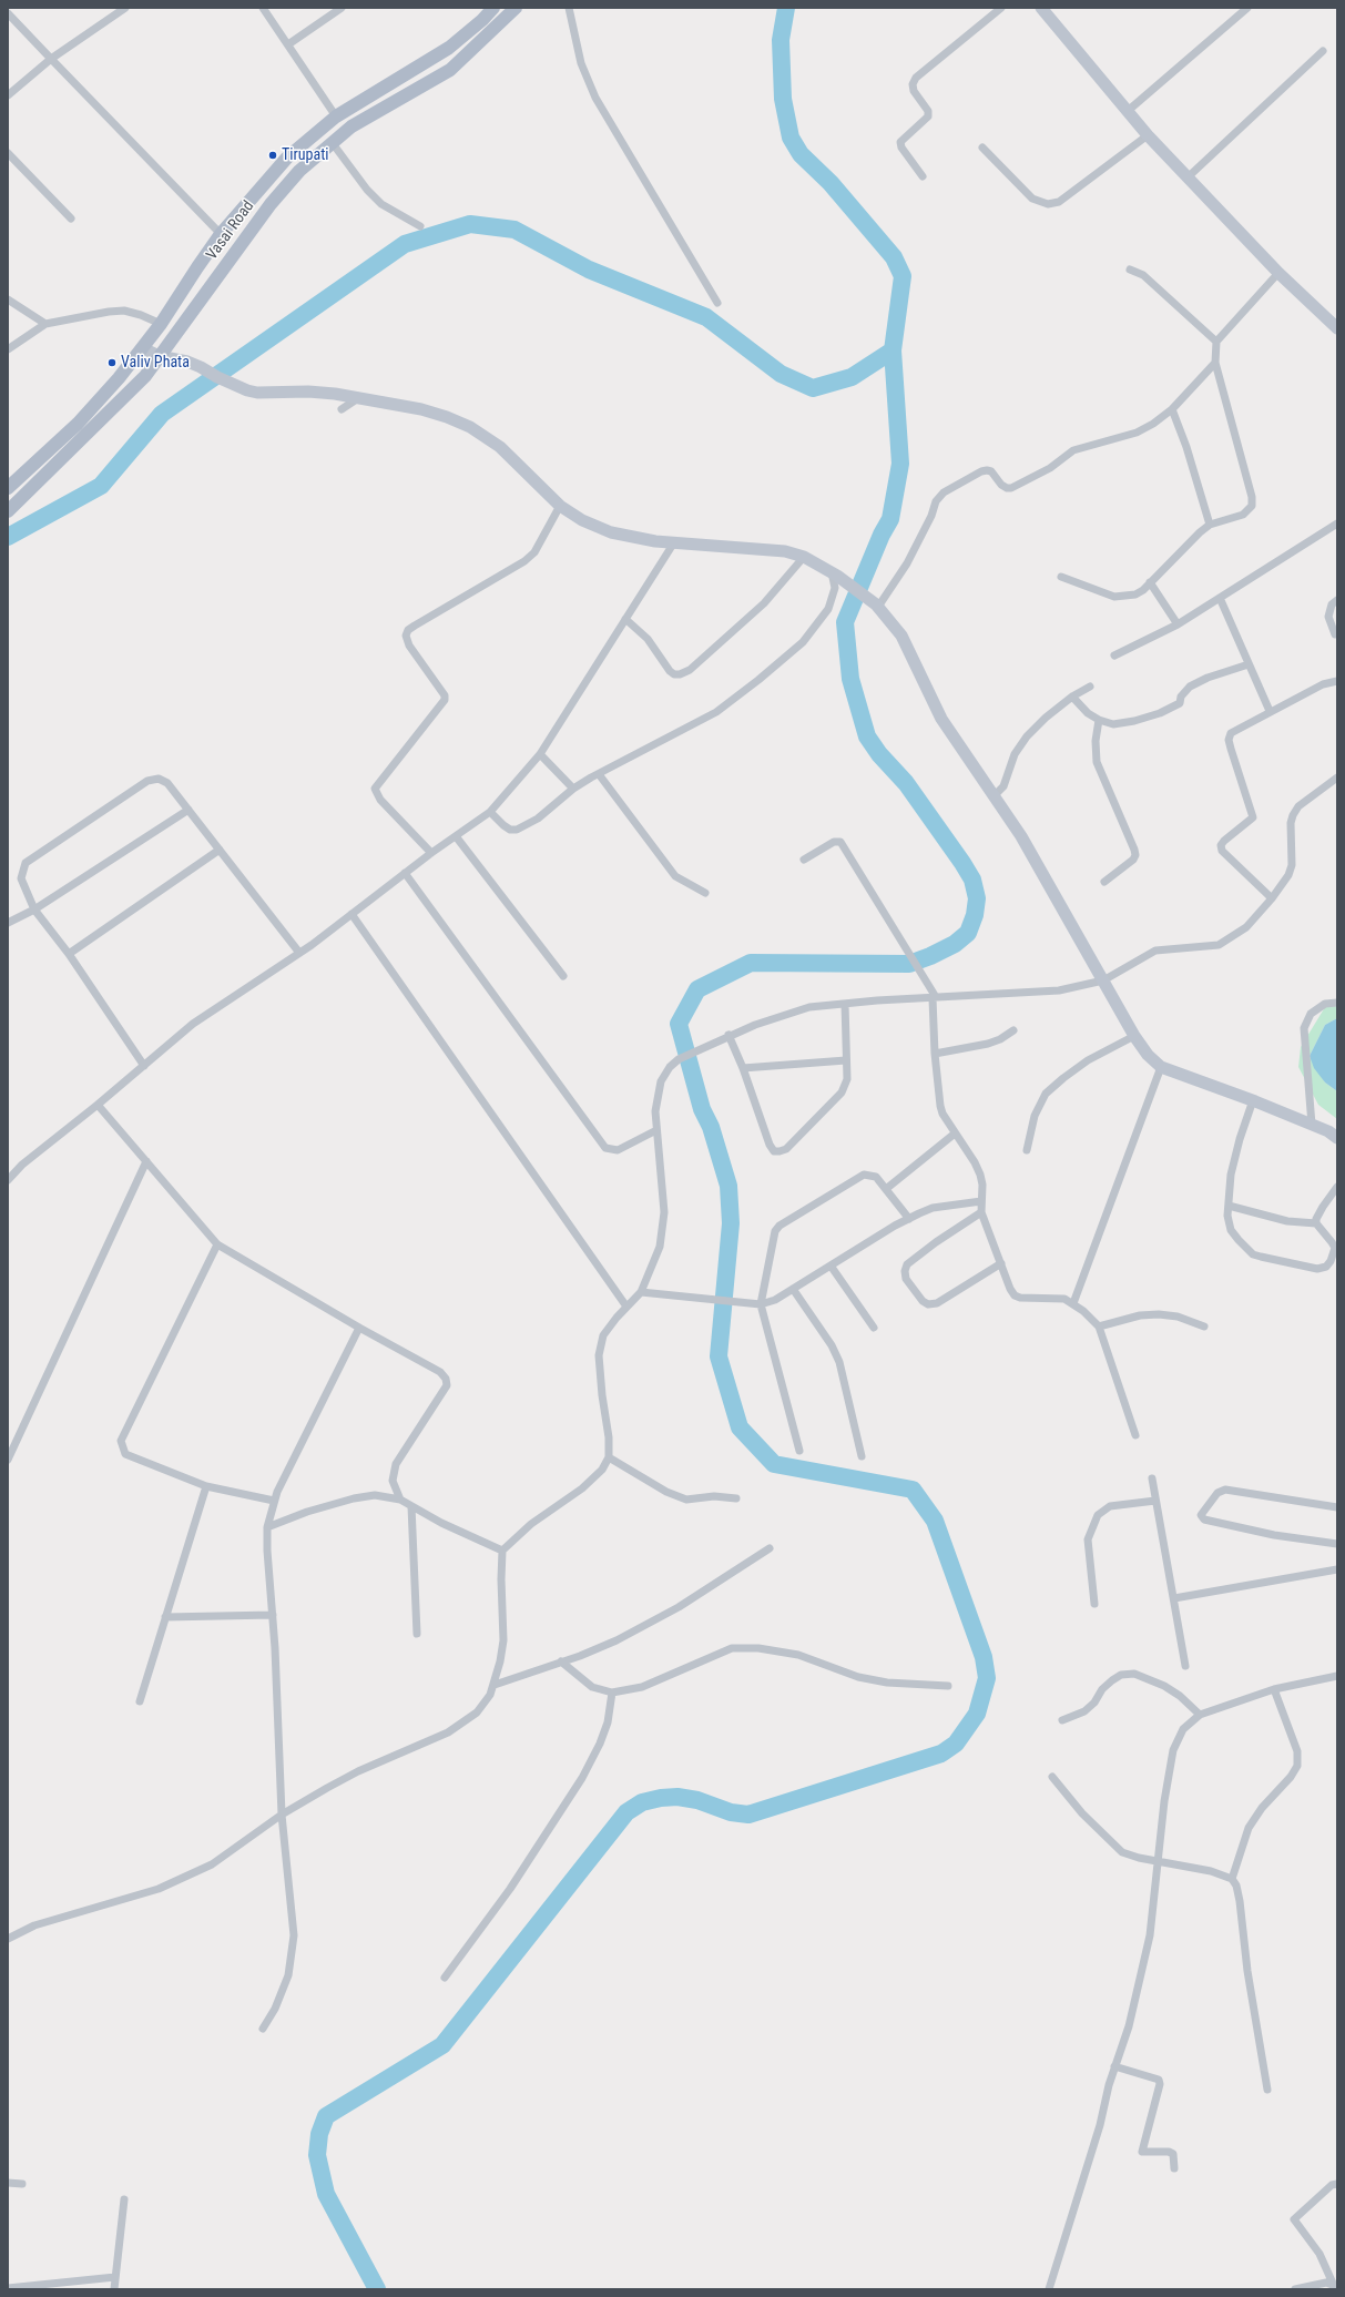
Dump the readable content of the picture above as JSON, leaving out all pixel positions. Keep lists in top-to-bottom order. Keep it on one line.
{"streets":{"main road":["Vasai Road"]},"places":["Tirupati","Valiv Phata"]}
